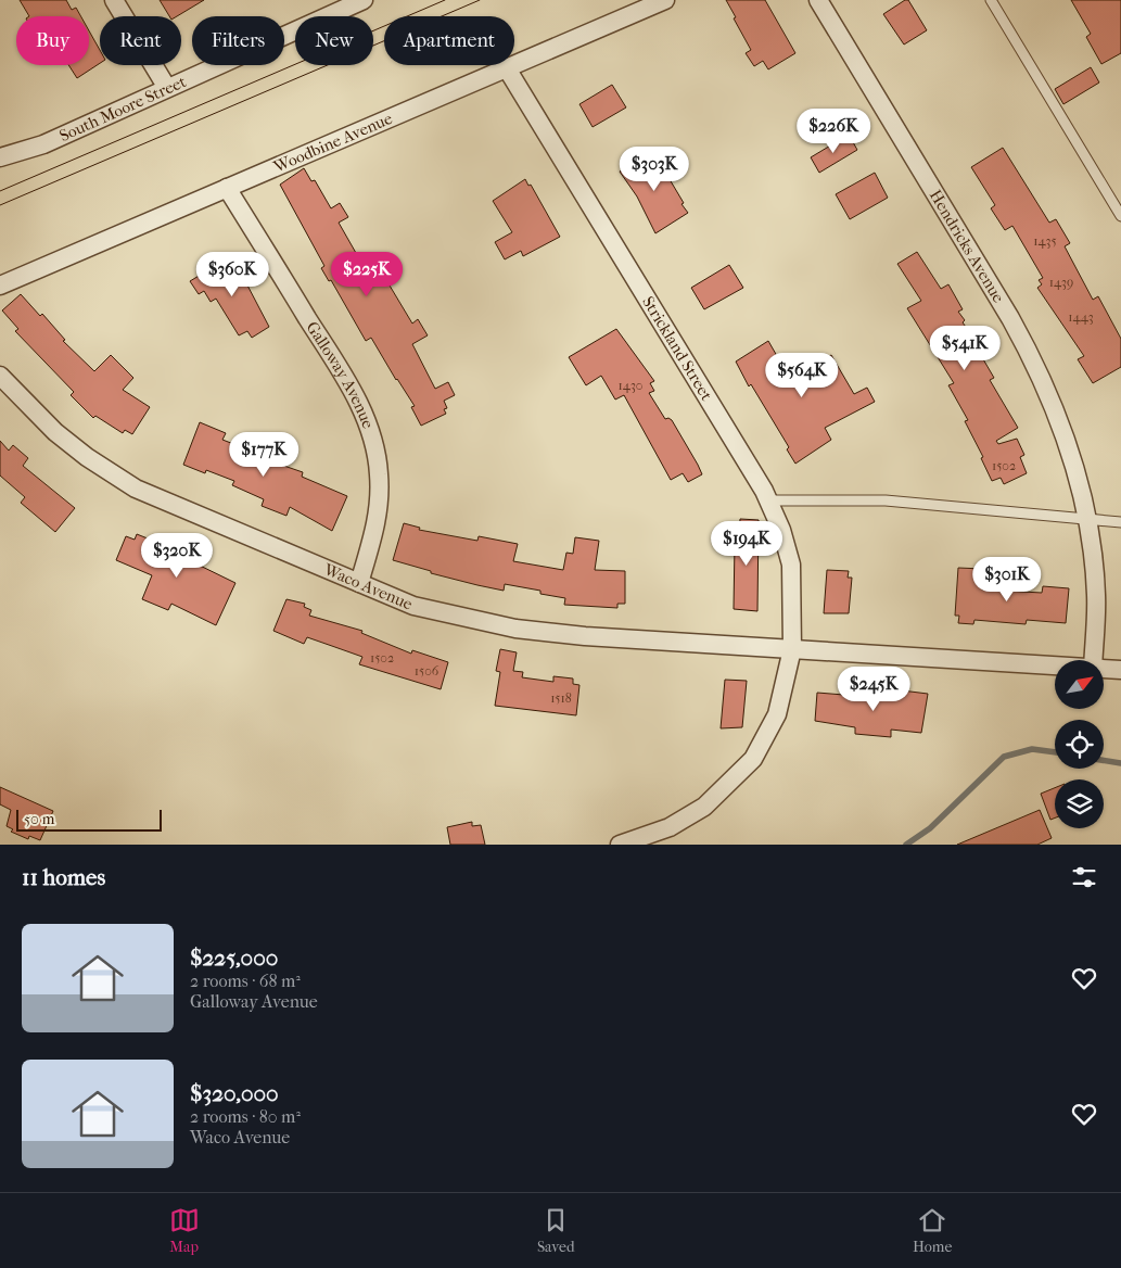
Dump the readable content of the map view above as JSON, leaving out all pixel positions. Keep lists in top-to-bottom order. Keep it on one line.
{"streets":{"street":["South Moore Street","Woodbine Avenue","Hendricks Avenue","Strickland Street","Galloway Avenue","Waco Avenue"]},"crossings":[["Woodbine Avenue","Strickland Street"],["Woodbine Avenue","Galloway Avenue"],["Strickland Street","Waco Avenue"],["Galloway Avenue","Waco Avenue"]],"house_numbers":["1435","1439","1443","1430","1502","1502","1506","1518"],"scale_bar":"50 m","north":"top right","page":{"chip":["Buy","Rent","Filters","New","Apartment"],"price":["$226K","$303K","$360K","$225K","$541K","$564K","$177K","$194K","$320K","$301K","$245K"],"scale":"50 m","heading":"11 homes","list":[{"name":"$225,000","note":"2 rooms · 68 m² · Galloway Avenue"},{"name":"$320,000","note":"2 rooms · 80 m² · Waco Avenue"}],"tabs":["Map","Saved","Home"]}}
